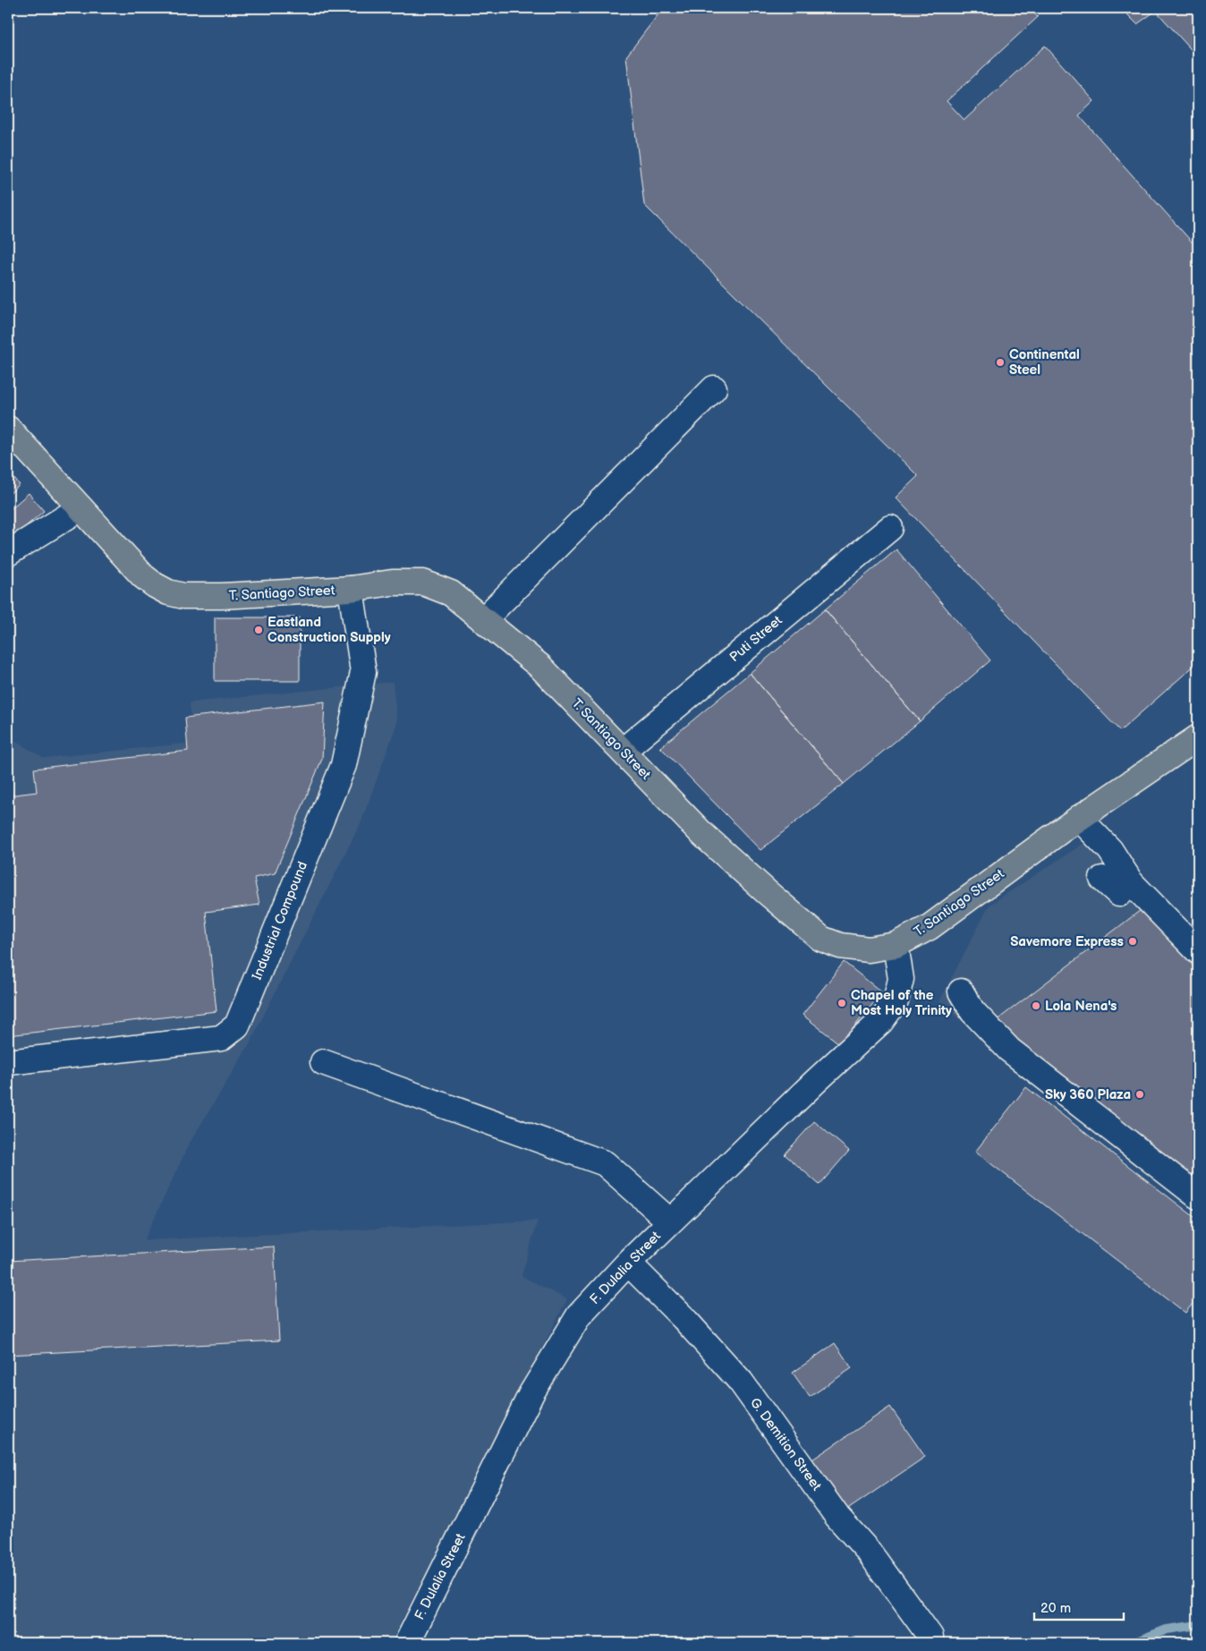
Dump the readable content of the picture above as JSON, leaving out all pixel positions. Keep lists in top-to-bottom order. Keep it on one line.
{"streets":{"main road":["T. Santiago Street"],"street":["Puti Street","Industrial Compound","F. Dulalia Street","G. Demition Street"]},"crossings":[["T. Santiago Street","Puti Street"],["T. Santiago Street","Industrial Compound"],["T. Santiago Street","F. Dulalia Street"],["F. Dulalia Street","G. Demition Street"]],"places":["Continental Steel","Eastland Construction Supply","Savemore Express","Chapel of the Most Holy Trinity","Lola Nena's","Sky 360 Plaza"],"scale_bar":"20 m"}
